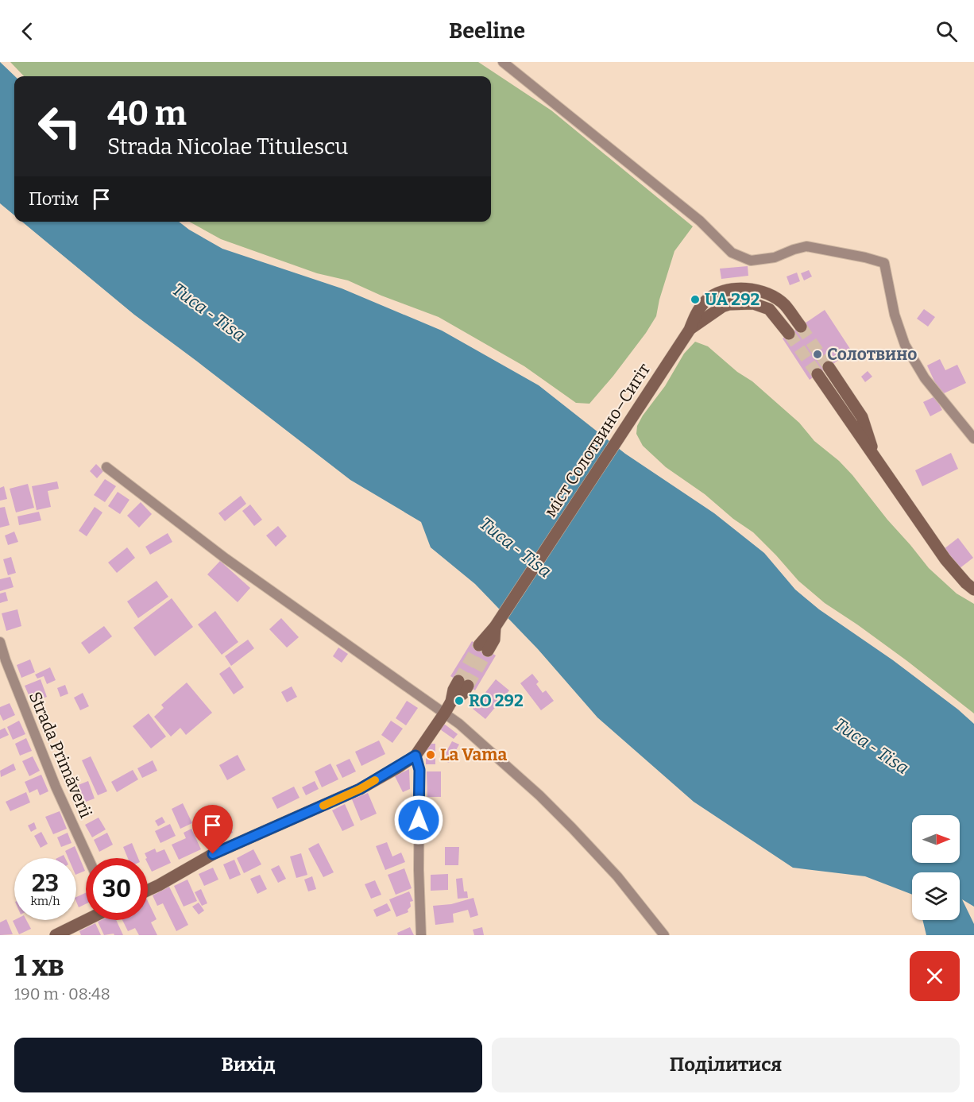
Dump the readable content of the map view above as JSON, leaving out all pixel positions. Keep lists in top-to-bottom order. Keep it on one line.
{"streets":{"street":["міст Солотвино–Сигіт","Strada Primăverii"]},"water":["Тиса - Tisa"],"places":["UA 292","Солотвино","RO 292","La Vama"],"north":"right","page":{"header":"Beeline","turn":["40 m","Strada Nicolae Titulescu"],"then":"Потім","speed":"23 km/h","limit":"30","heading":["1 хв","190 m · 08:48"],"buttons":["Вихід","Поділитися"]}}
